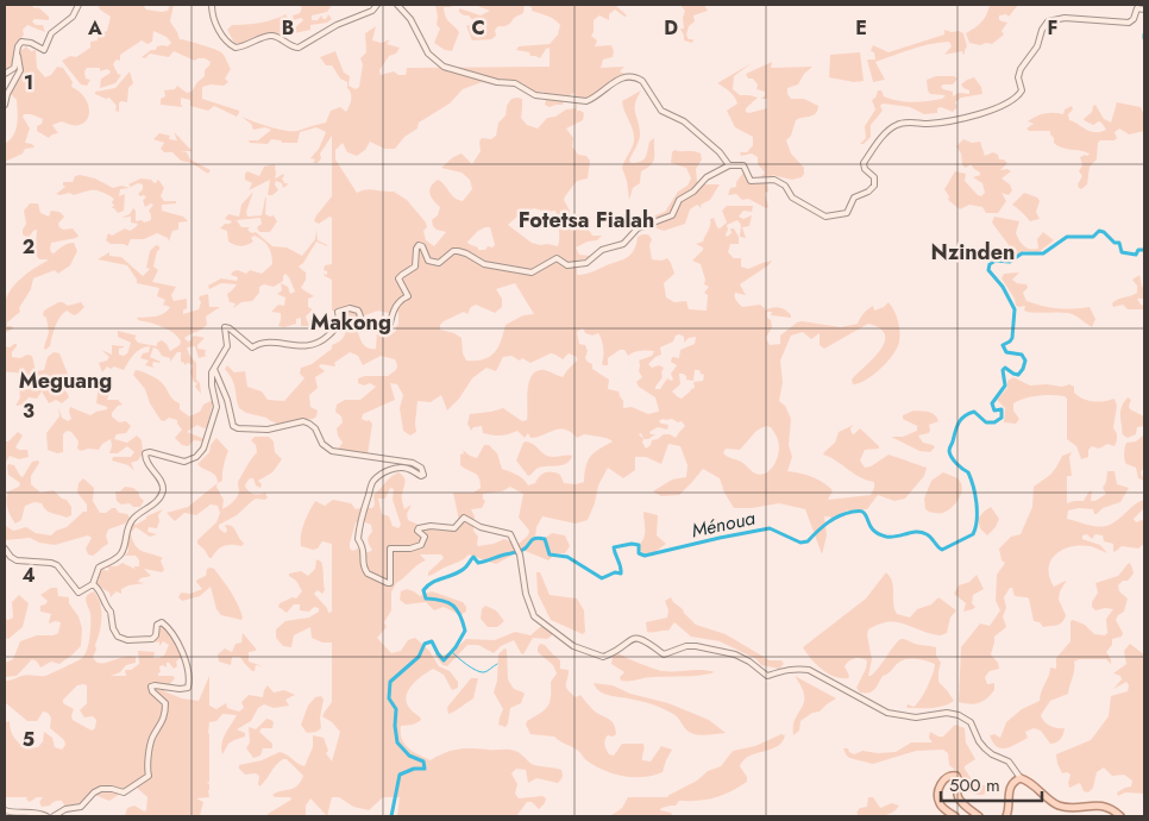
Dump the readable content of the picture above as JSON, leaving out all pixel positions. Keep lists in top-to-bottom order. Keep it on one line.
{"districts":["Fotetsa Fialah","Nzinden","Makong","Meguang"],"water":["Ménoua"],"scale_bar":"500 m","grid":{"columns":["A","B","C","D","E","F"],"rows":["1","2","3","4","5"]}}
